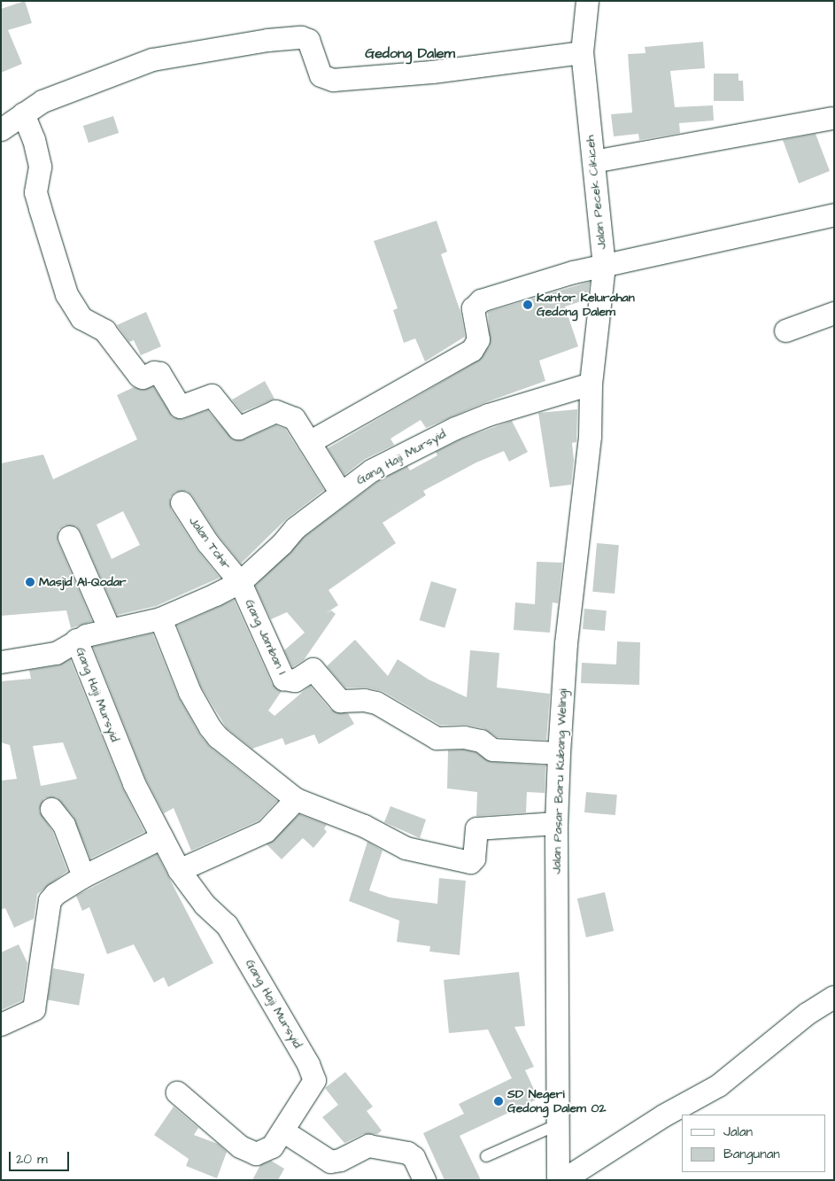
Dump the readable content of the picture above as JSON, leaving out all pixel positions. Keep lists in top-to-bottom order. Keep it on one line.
{"streets":{"street":["Jalan Pecek Cikiceh","Gang Haji Mursyid","Jalan Tohir","Gang Jamban I","Jalan Pasar Baru Kubang Welingi"]},"crossings":[["Jalan Pecek Cikiceh","Gang Haji Mursyid"],["Jalan Pecek Cikiceh","Jalan Pasar Baru Kubang Welingi"],["Gang Haji Mursyid","Jalan Tohir"],["Gang Haji Mursyid","Gang Jamban I"],["Gang Haji Mursyid","Jalan Pasar Baru Kubang Welingi"],["Jalan Tohir","Gang Jamban I"],["Gang Jamban I","Jalan Pasar Baru Kubang Welingi"]],"districts":["Gedong Dalem"],"places":["Kantor Kelurahan Gedong Dalem","Masjid Al-Qodar","SD Negeri Gedong Dalem 02"],"legend":["Jalan","Bangunan"],"scale_bar":"20 m"}
